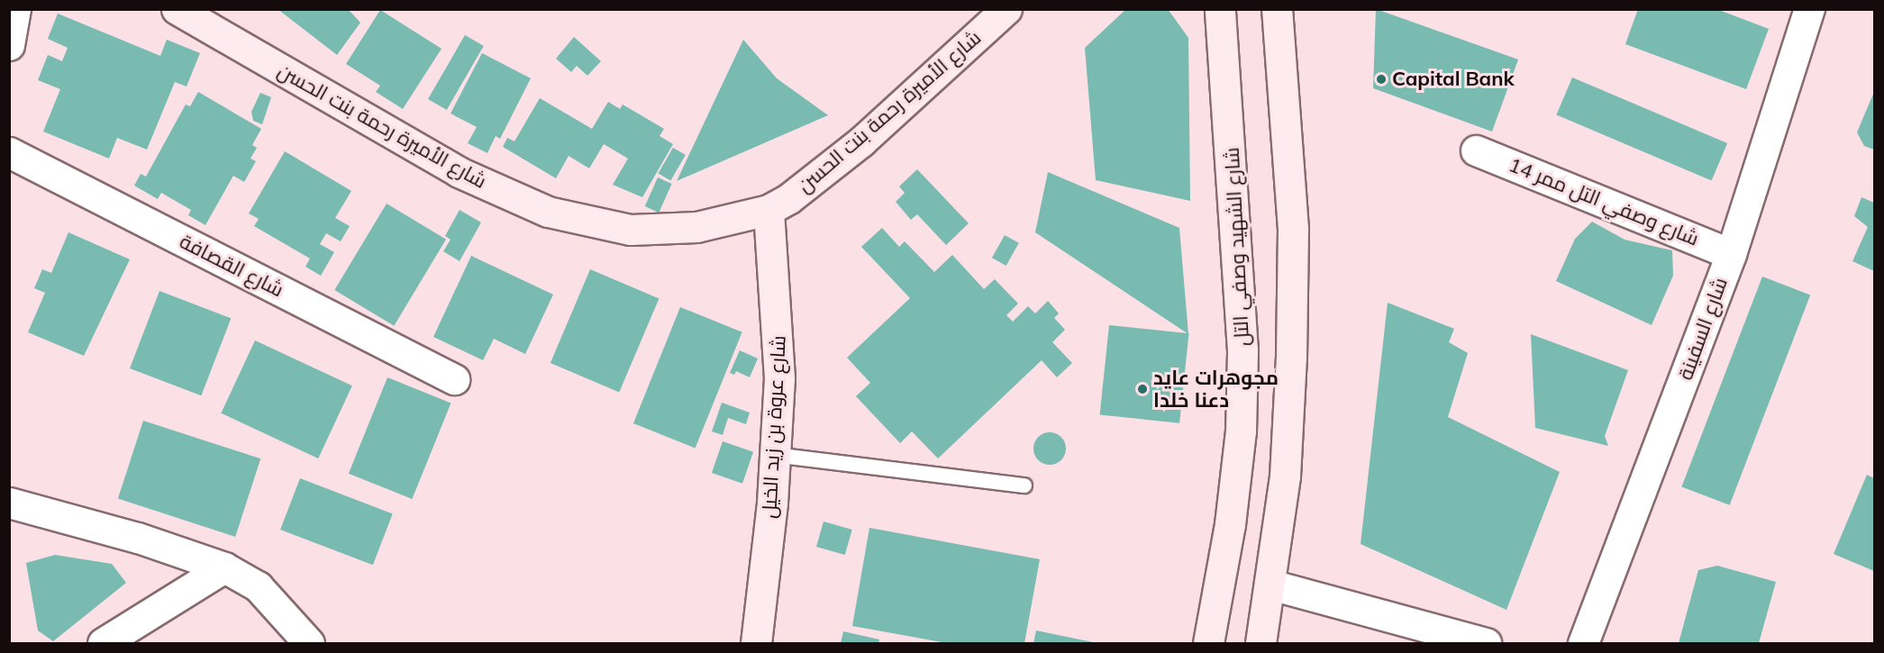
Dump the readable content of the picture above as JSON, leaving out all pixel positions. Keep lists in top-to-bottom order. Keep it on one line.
{"streets":{"street":["شارع الأميرة رحمة بنت الحسن","شارع وصفي التل ممر 14","شارع الشهيد وصفي التل","شارع القصافة","شارع السفينة","شارع عروة بن زيد الخيل"]},"crossings":[["شارع الأميرة رحمة بنت الحسن","شارع عروة بن زيد الخيل"],["شارع وصفي التل ممر 14","شارع السفينة"]],"places":["Capital Bank","مجوهرات عايد دعنا خلدا"]}
